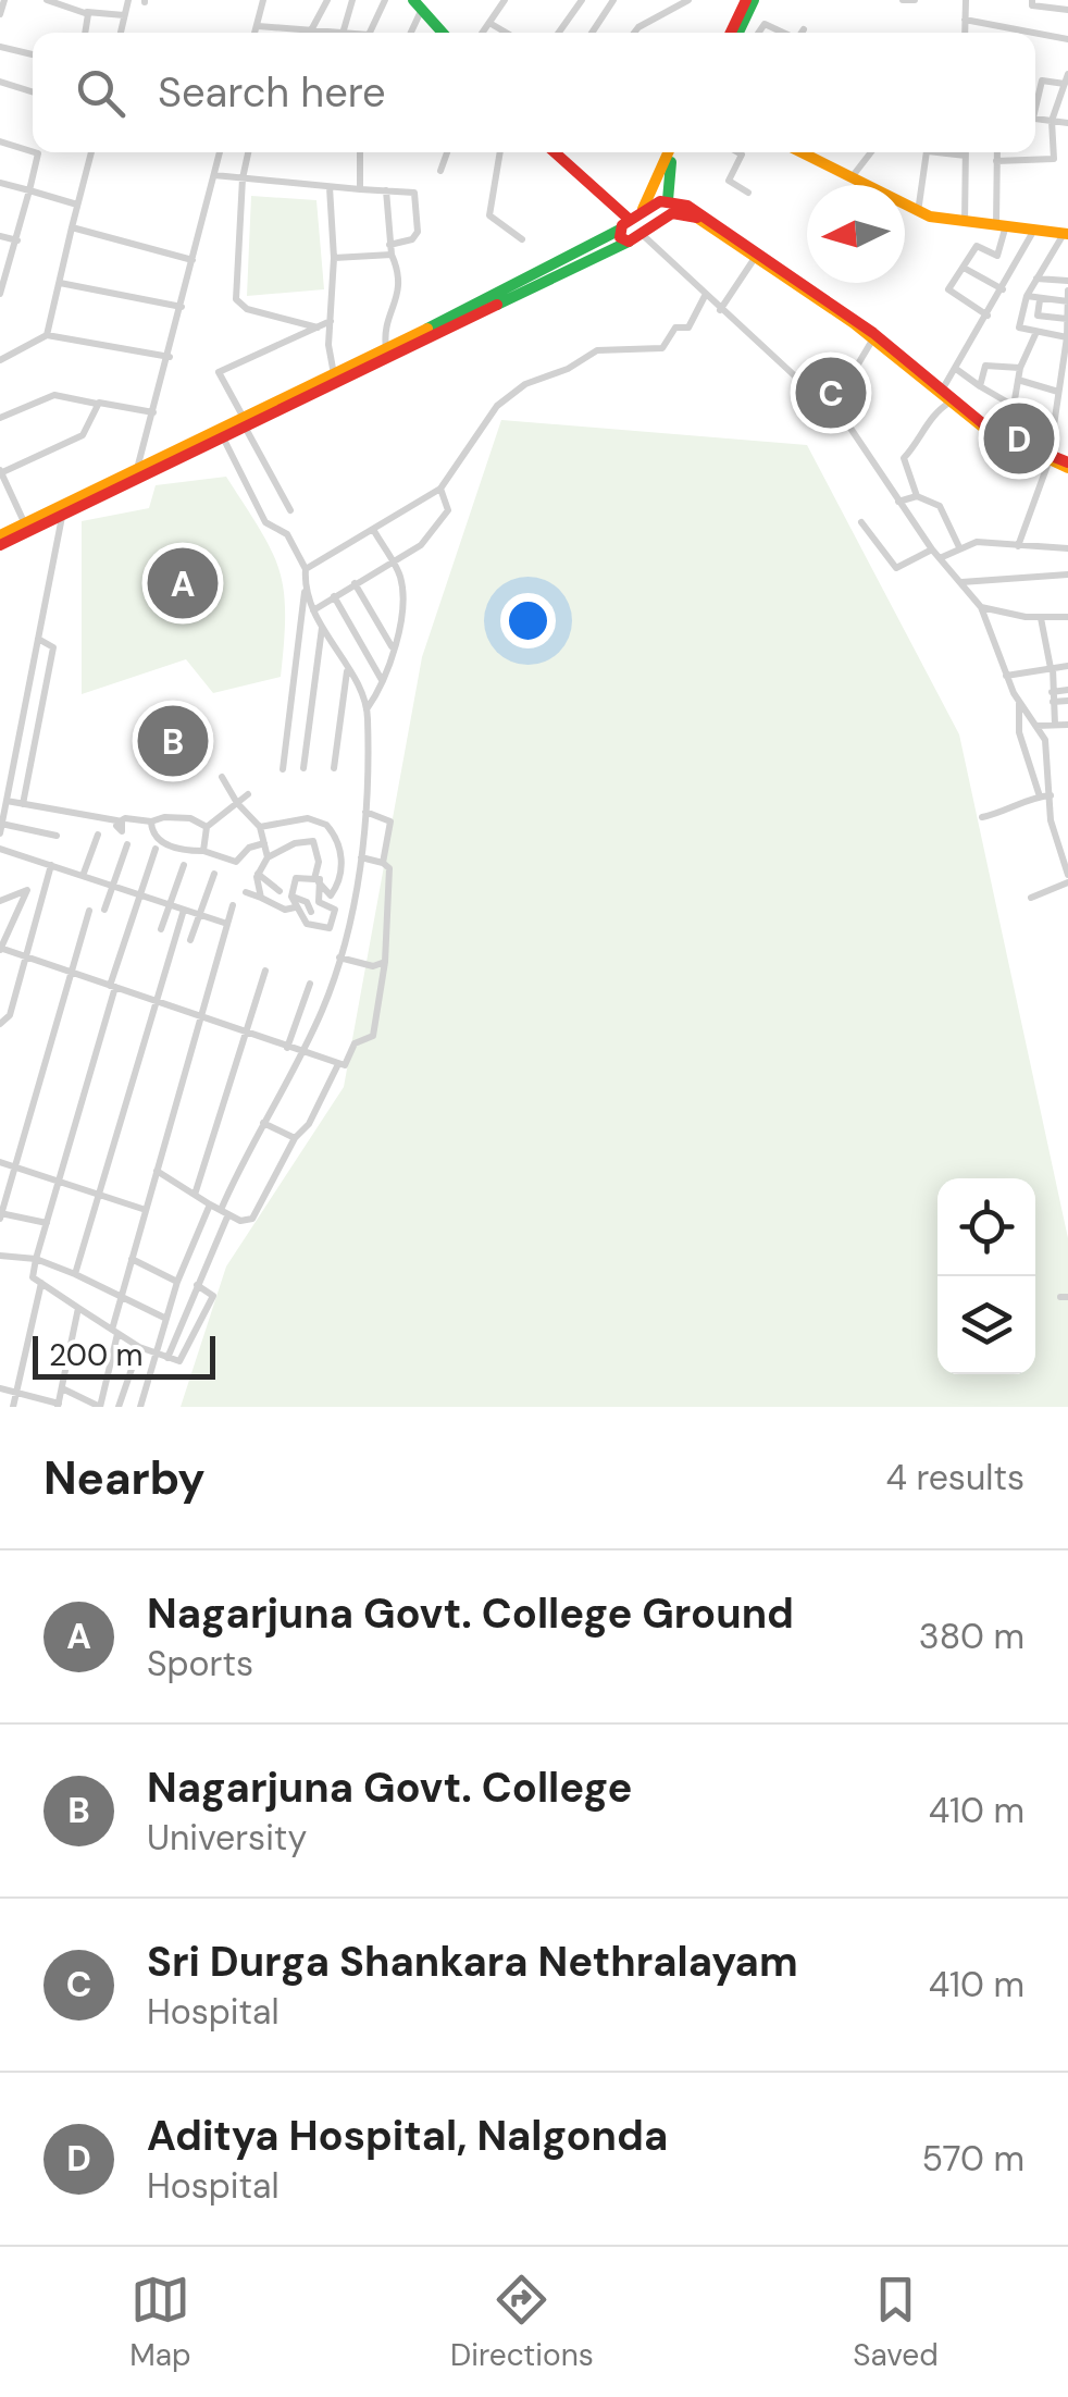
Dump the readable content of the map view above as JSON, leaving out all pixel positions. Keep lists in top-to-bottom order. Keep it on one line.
{"scale_bar":"200 m","north":"left","page":{"search":"Search here","pins":["C","D","A","B"],"scale":"200 m","heading":["Nearby","4 results"],"list":[{"mark":"A","name":"Nagarjuna Govt. College Ground","note":"Sports","value":"380 m"},{"mark":"B","name":"Nagarjuna Govt. College","note":"University","value":"410 m"},{"mark":"C","name":"Sri Durga Shankara Nethralayam","note":"Hospital","value":"410 m"},{"mark":"D","name":"Aditya Hospital, Nalgonda","note":"Hospital","value":"570 m"}],"nav":["Map","Directions","Saved"]}}
